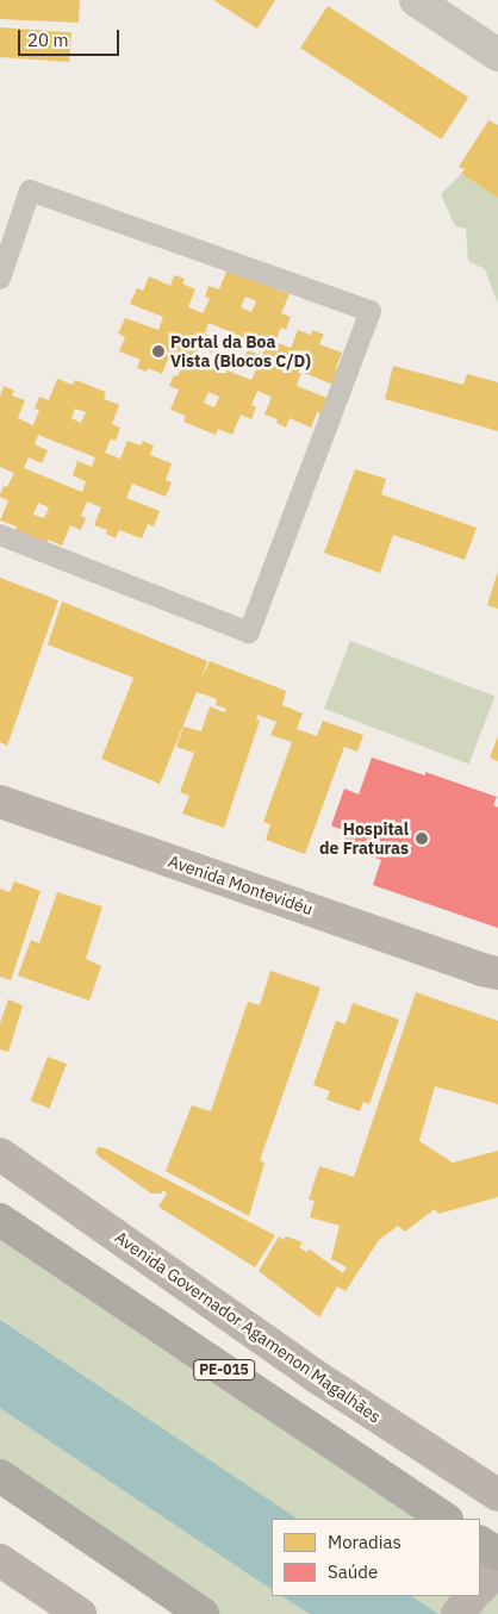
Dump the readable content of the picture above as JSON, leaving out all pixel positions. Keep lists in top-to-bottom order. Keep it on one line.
{"streets":{"highway":["PE-015"],"main road":["Avenida Montevidéu","Avenida Governador Agamenon Magalhães"]},"places":["Portal da Boa Vista (Blocos C/D)","Hospital de Fraturas"],"legend":["Moradias","Saúde"],"scale_bar":"20 m"}
